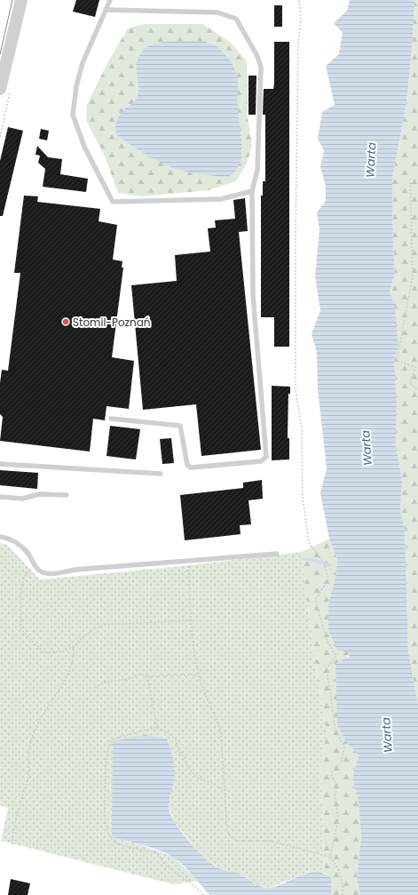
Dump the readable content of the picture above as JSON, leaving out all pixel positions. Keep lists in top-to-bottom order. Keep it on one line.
{"water":["Warta"],"places":["Stomil-Poznań"]}
